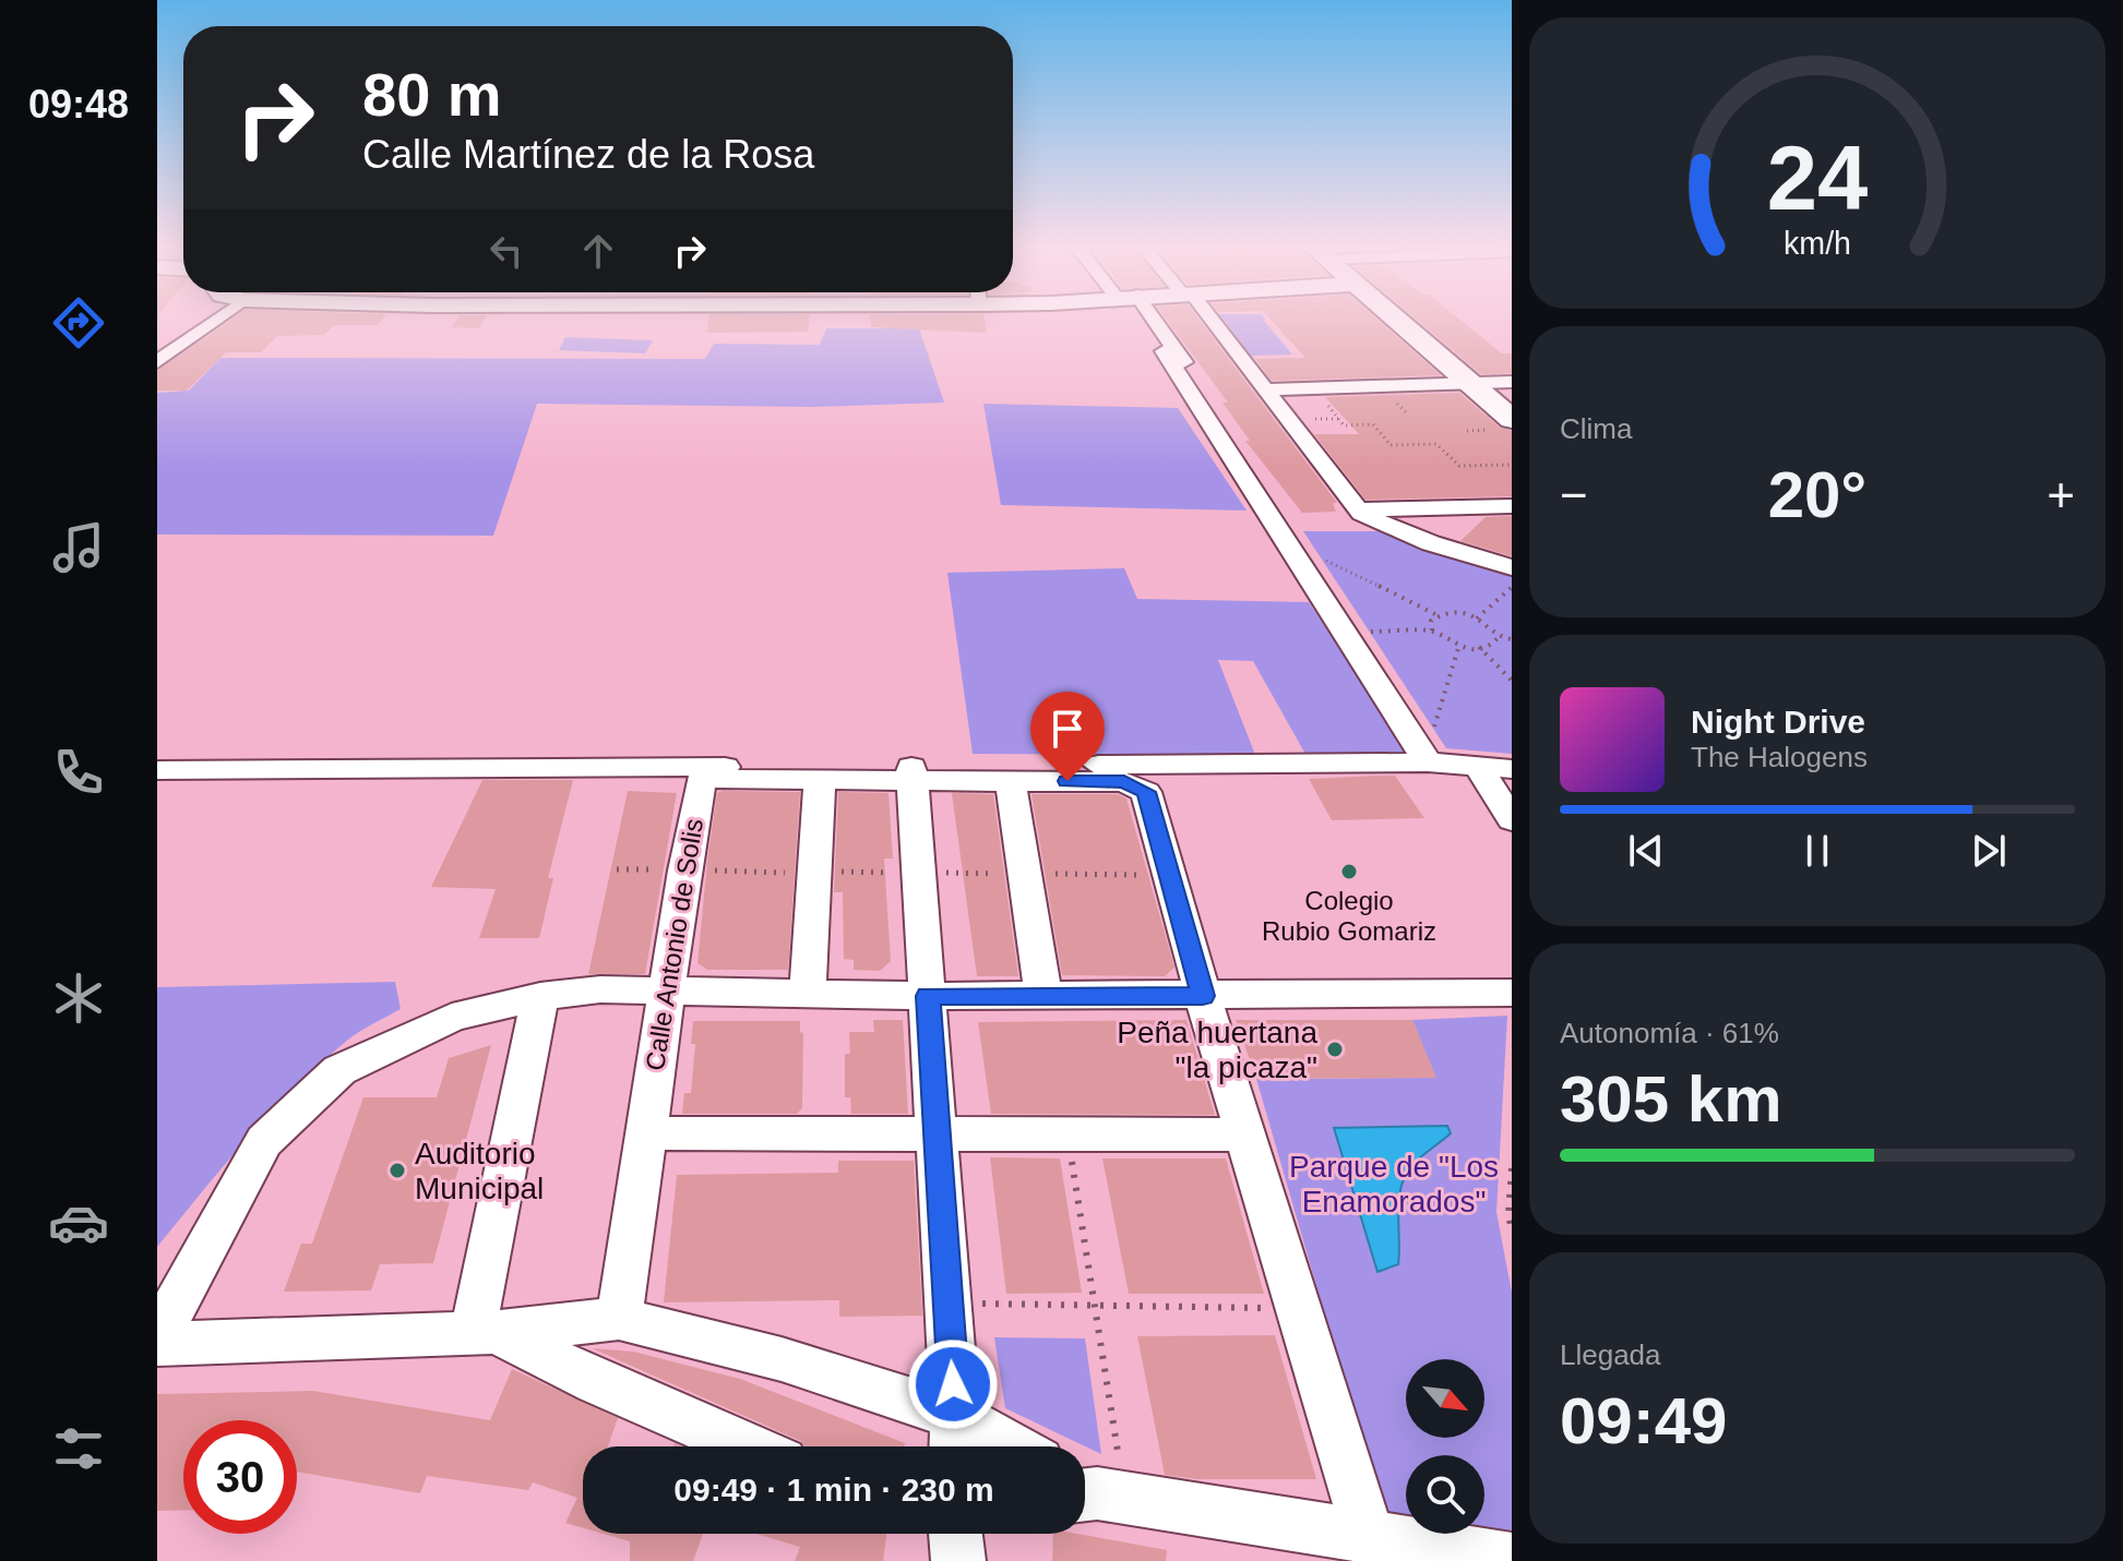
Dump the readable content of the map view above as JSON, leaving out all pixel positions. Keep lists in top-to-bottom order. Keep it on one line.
{"streets":{"street":["Calle Antonio de Solis"]},"parks":["Parque de \"Los Enamorados\""],"places":["Colegio Rubio Gomariz","Peña huertana \"la picaza\"","Auditorio Municipal"],"north":"bottom right","page":{"tabs":"09:48","turn":["80 m","Calle Martínez de la Rosa"],"tile":["Clima",["Autonomía · 61%","305 km"],["Llegada","09:49"]],"heat":["−","20°","+"],"song":["Night Drive","The Halogens"],"limit":"30","trip":"09:49 · 1 min · 230 m","gauge":["24","km/h"]}}
